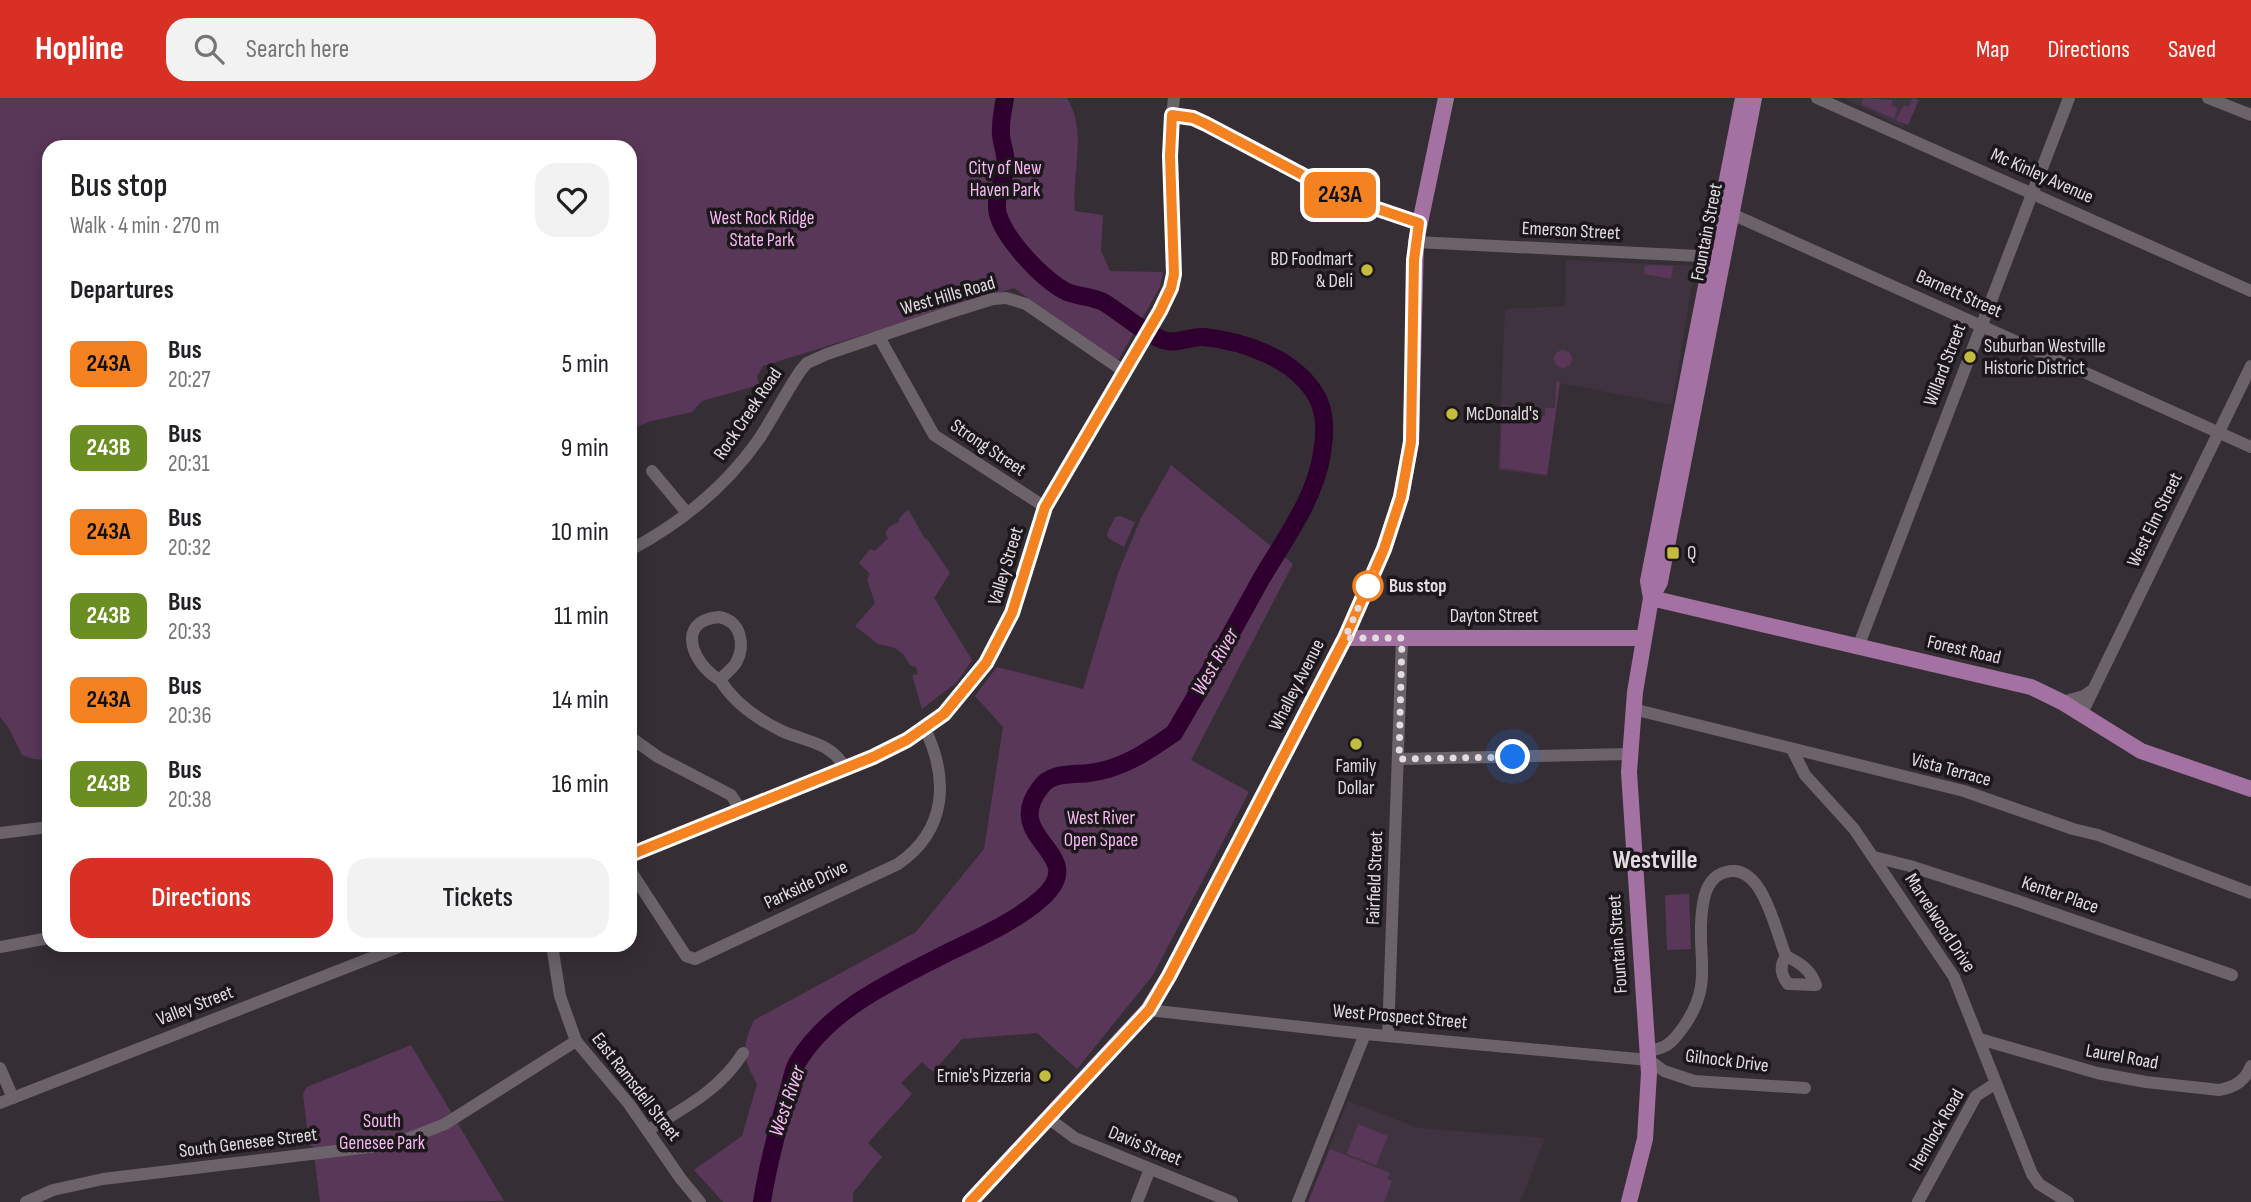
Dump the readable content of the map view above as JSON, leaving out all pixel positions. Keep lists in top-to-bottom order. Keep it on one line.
{"streets":{"main road":["Fountain Street","Dayton Street","Forest Road","Whalley Avenue"],"street":["Mc Kinley Avenue","Emerson Street","Barnett Street","West Hills Road","Willard Street","Rock Creek Road","Strong Street","West Elm Street","Valley Street","Vista Terrace","Fairfield Street","Parkside Drive","Kenter Place","Marvelwood Drive","West Prospect Street","Laurel Road","Gilnock Drive","East Ramsdell Street","Hemlock Road","South Genesee Street","Davis Street"]},"crossings":[["Mc Kinley Avenue","Willard Street"],["Emerson Street","Fountain Street"],["Emerson Street","Whalley Avenue"],["Fountain Street","Barnett Street"],["Fountain Street","Dayton Street"],["Fountain Street","Forest Road"],["Fountain Street","Vista Terrace"],["Fountain Street","West Prospect Street"],["Fountain Street","Gilnock Drive"],["Barnett Street","Willard Street"],["Barnett Street","West Elm Street"],["West Hills Road","Rock Creek Road"],["West Hills Road","Strong Street"],["West Hills Road","Valley Street"],["Willard Street","Forest Road"],["Strong Street","Valley Street"],["West Elm Street","Forest Road"],["Valley Street","Parkside Drive"],["Dayton Street","Whalley Avenue"],["Dayton Street","Fairfield Street"],["Whalley Avenue","West Prospect Street"],["Whalley Avenue","Davis Street"],["Vista Terrace","Marvelwood Drive"],["Fairfield Street","West Prospect Street"],["Kenter Place","Marvelwood Drive"],["Marvelwood Drive","Laurel Road"],["Marvelwood Drive","Hemlock Road"],["West Prospect Street","Gilnock Drive"],["East Ramsdell Street","South Genesee Street"]],"districts":["Westville"],"water":["West River"],"parks":["City of New Haven Park","West Rock Ridge State Park","West River Open Space","South Genesee Park"],"places":{"other":["BD Foodmart & Deli","Suburban Westville Historic District","McDonald's","Bus stop","Family Dollar","Ernie's Pizzeria"],"transit":["Q"]},"lines":["bus line 243A"],"page":{"header":"Hopline","search":"Search here","nav":["Map","Directions","Saved"],"on_map":"243A","heading":[["Bus stop","Walk · 4 min · 270 m"],"Departures"],"list":[{"mark":"243A","name":"Bus","note":"20:27","value":"5 min"},{"mark":"243B","name":"Bus","note":"20:31","value":"9 min"},{"mark":"243A","name":"Bus","note":"20:32","value":"10 min"},{"mark":"243B","name":"Bus","note":"20:33","value":"11 min"},{"mark":"243A","name":"Bus","note":"20:36","value":"14 min"},{"mark":"243B","name":"Bus","note":"20:38","value":"16 min"}],"buttons":["Directions","Tickets"]}}
